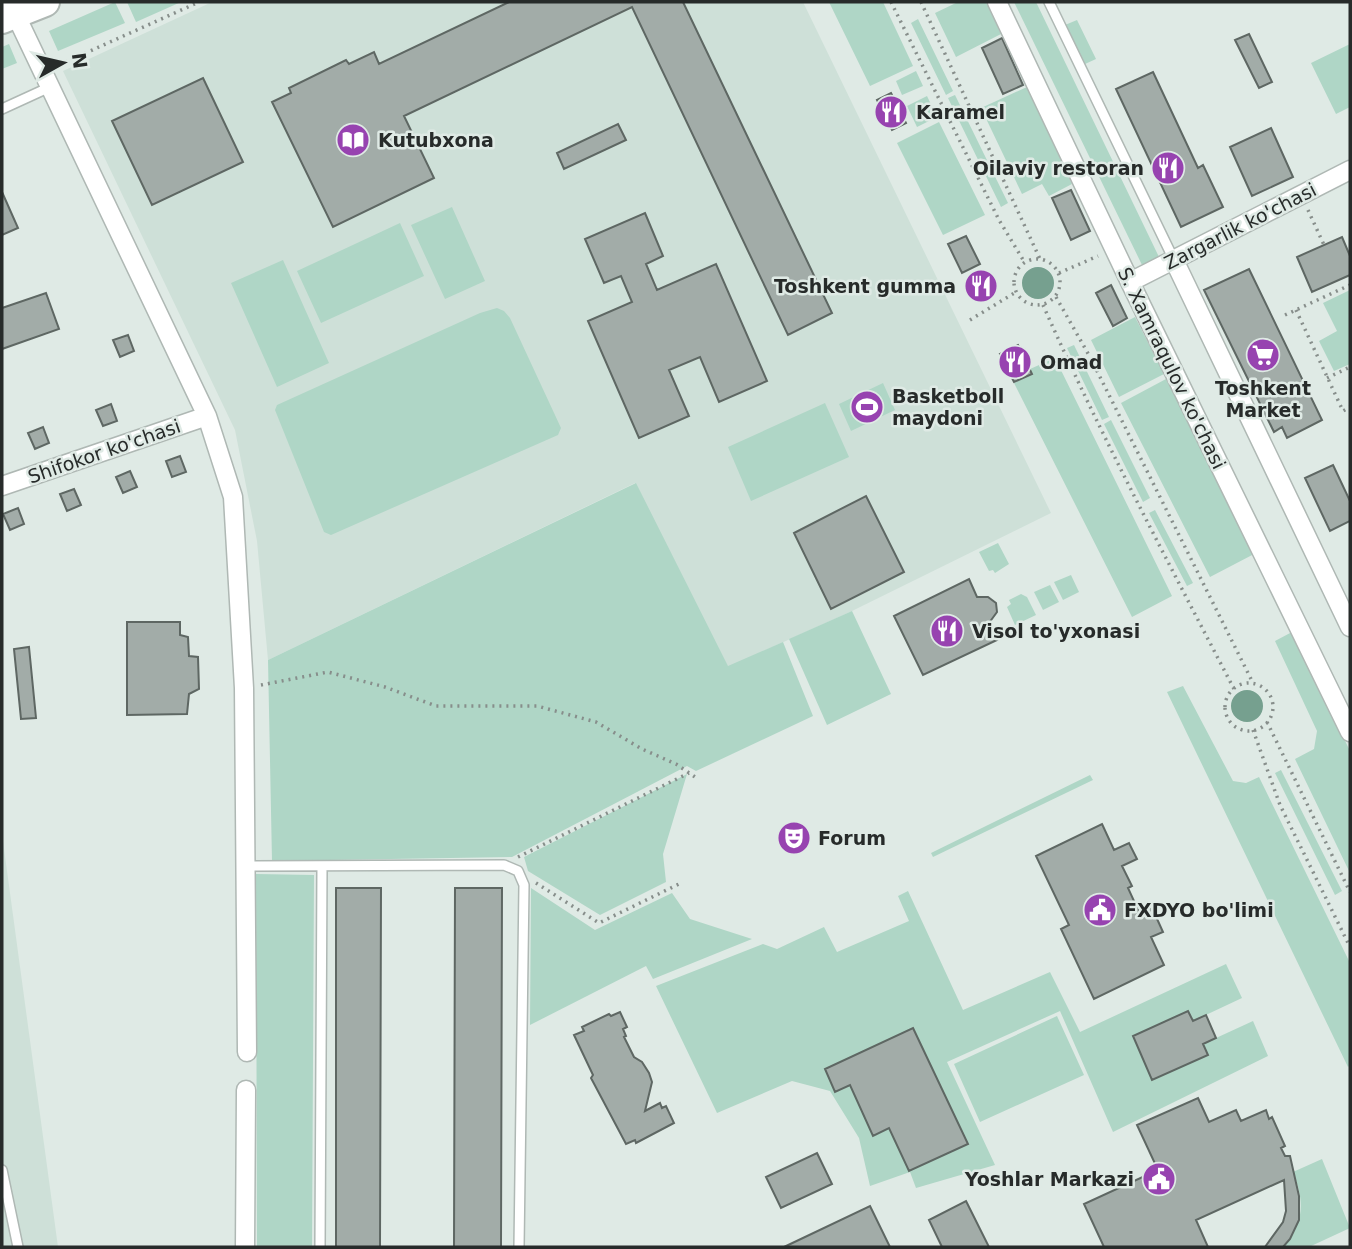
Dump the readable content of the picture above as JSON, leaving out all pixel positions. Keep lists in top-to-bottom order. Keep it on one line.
{"streets":{"street":["Zargarlik ko'chasi","S. Xamraqulov ko'chasi","Shifokor ko'chasi"]},"crossings":[["Zargarlik ko'chasi","S. Xamraqulov ko'chasi"]],"places":{"restaurant":["Karamel","Oilaviy restoran","Toshkent gumma","Omad","Visol to'yxonasi"],"library":["Kutubxona"],"supermarket":["Toshkent Market"],"sports":["Basketboll maydoni"],"theatre":["Forum"],"public building":["FXDYO bo'limi","Yoshlar Markazi"]},"north":"right"}
